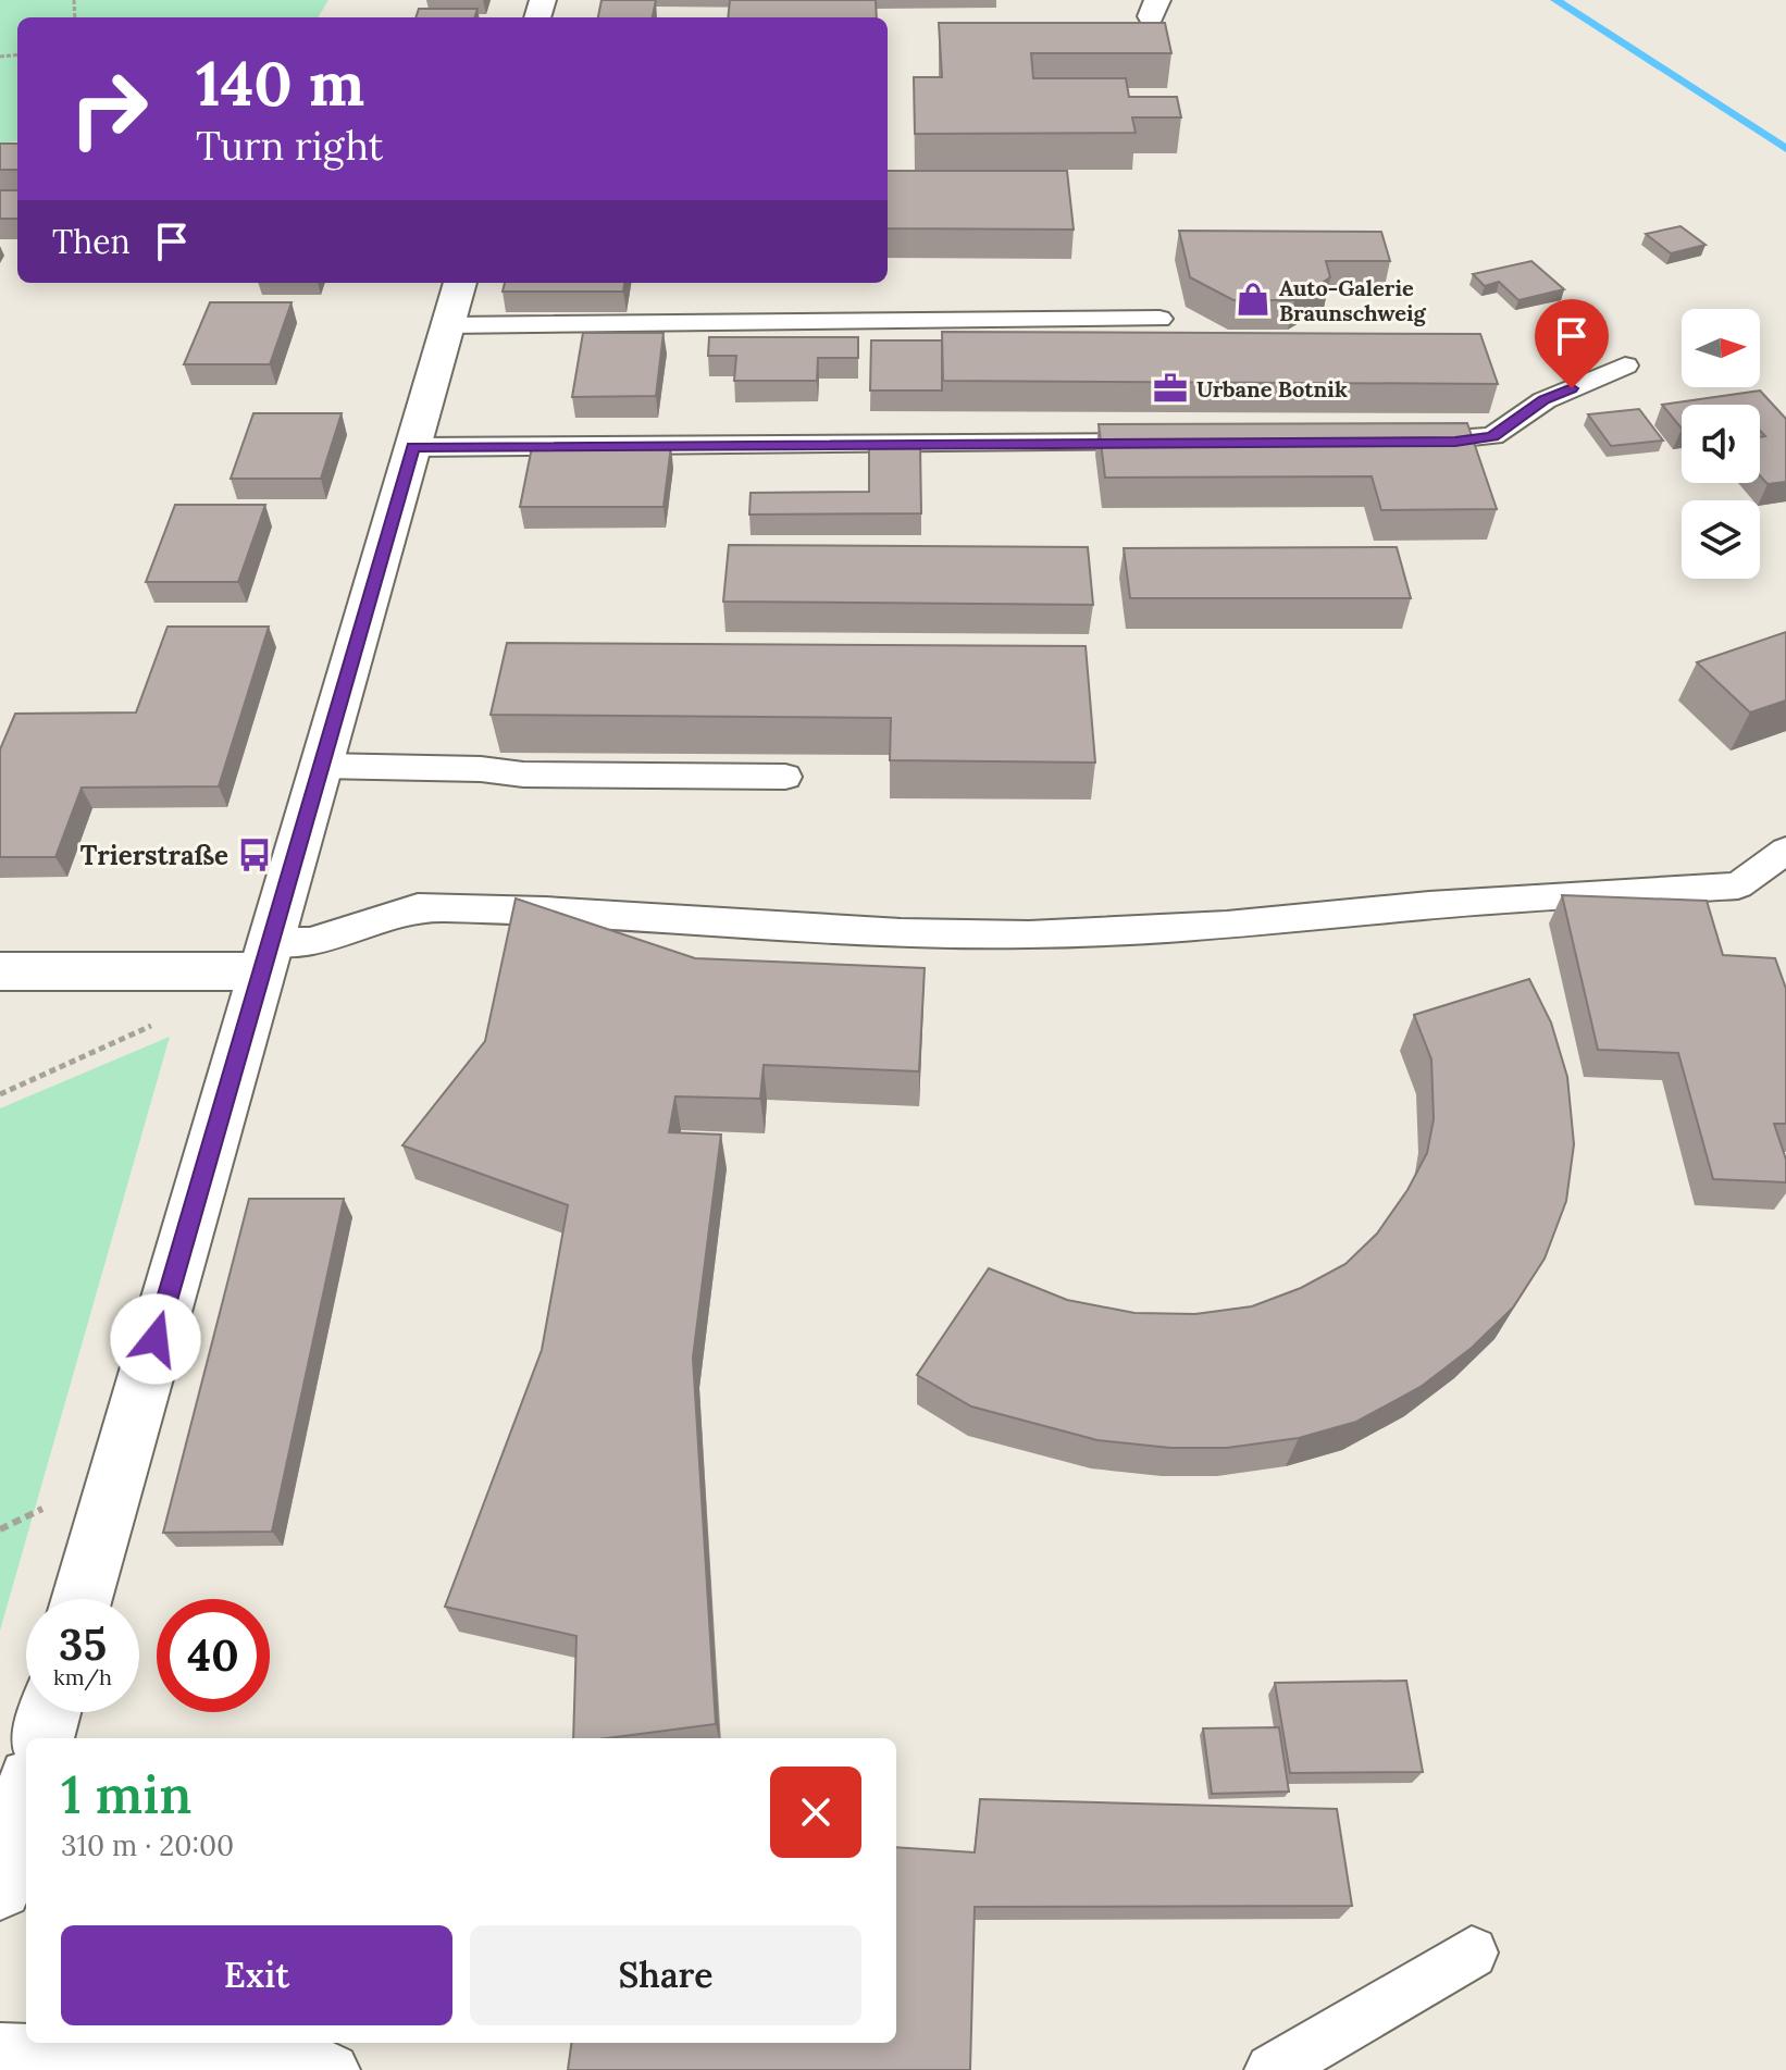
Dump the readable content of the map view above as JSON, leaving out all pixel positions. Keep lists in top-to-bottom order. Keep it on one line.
{"places":{"shop":["Auto-Galerie Braunschweig"],"office":["Urbane Botnik"],"bus stop":["Trierstraße"]},"north":"right","page":{"turn":["140 m","Turn right"],"then":"Then","speed":"35 km/h","limit":"40","heading":["1 min","310 m · 20:00"],"buttons":["Exit","Share"]}}
